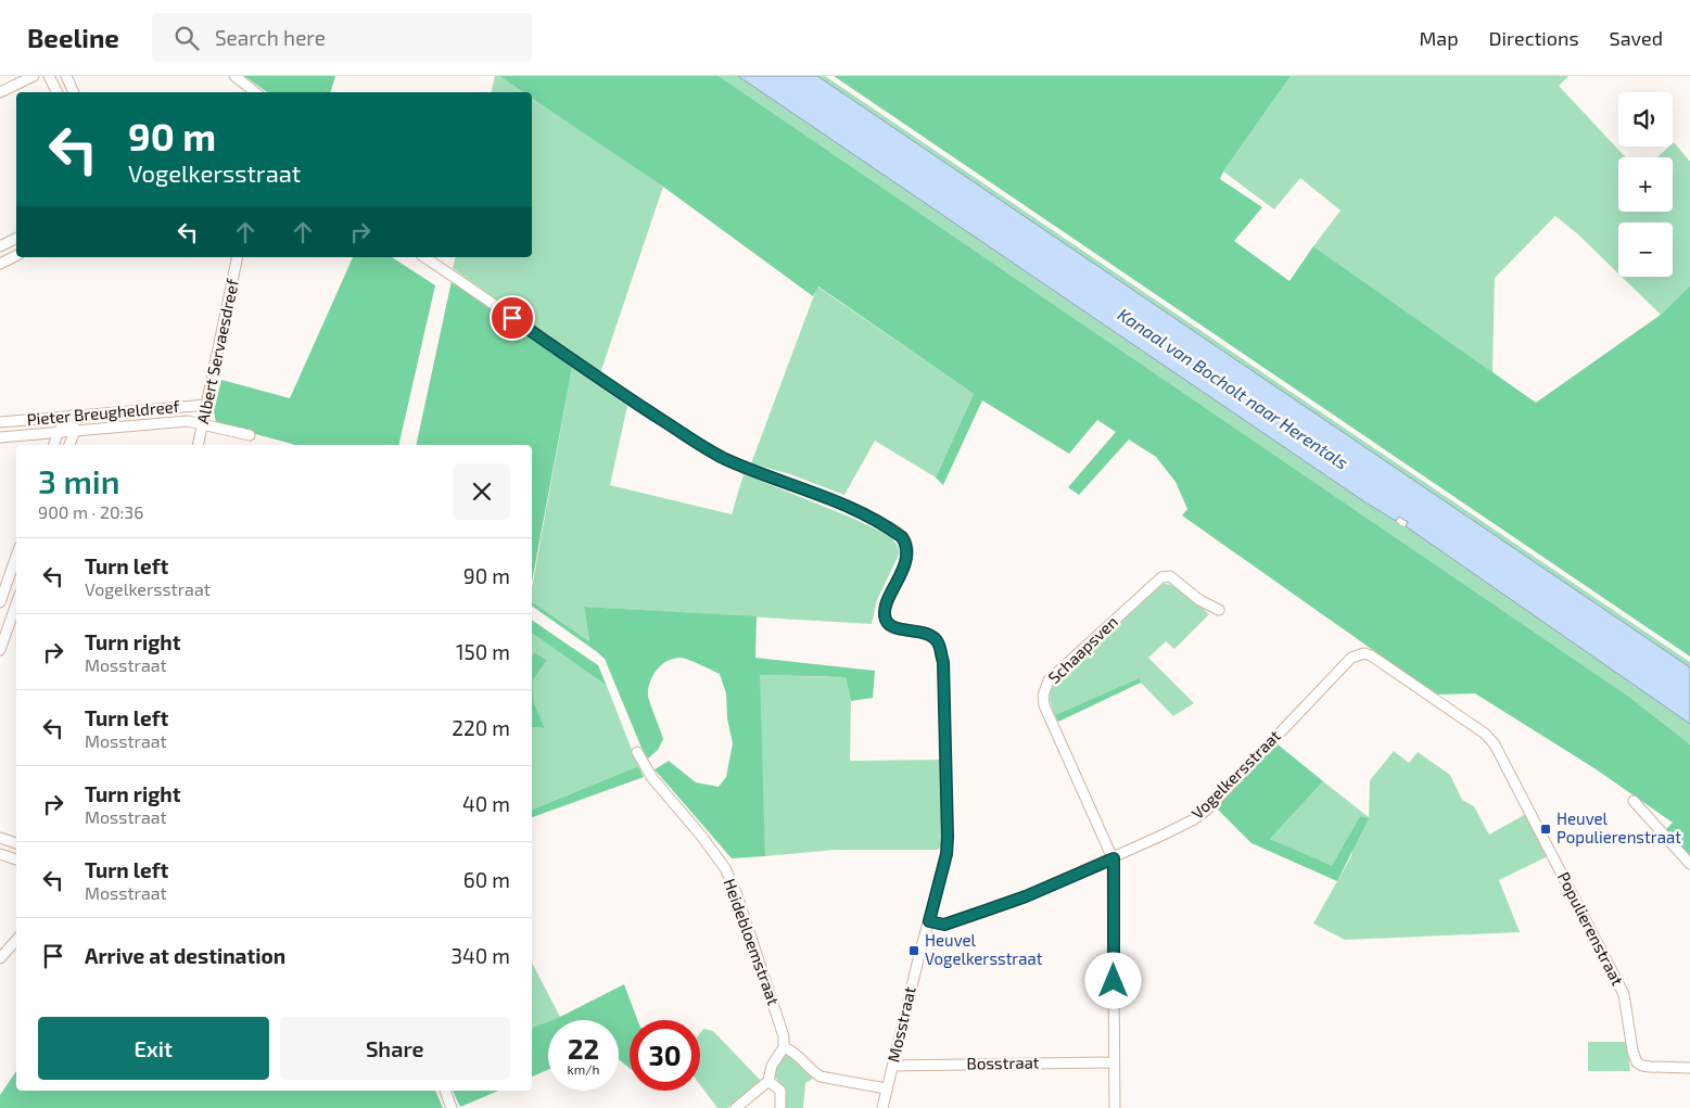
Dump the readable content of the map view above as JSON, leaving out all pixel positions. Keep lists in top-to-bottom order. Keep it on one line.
{"streets":{"street":["Albert Servaesdreef","Pieter Breugheldreef","Schaapsven","Vogelkersstraat","Populierenstraat","Heidebloemstraat","Mosstraat","Bosstraat"]},"crossings":[["Albert Servaesdreef","Pieter Breugheldreef"],["Schaapsven","Vogelkersstraat"],["Vogelkersstraat","Populierenstraat"],["Vogelkersstraat","Mosstraat"],["Mosstraat","Bosstraat"]],"water":["Kanaal van Bocholt naar Herentals"],"places":{"transit":["Heuvel Populierenstraat","Heuvel Vogelkersstraat"]},"page":{"header":"Beeline","search":"Search here","nav":["Map","Directions","Saved"],"map_buttons":["+","−"],"turn":["90 m","Vogelkersstraat"],"heading":["3 min","900 m · 20:36"],"list":[{"name":"Turn left","note":"Vogelkersstraat","value":"90 m"},{"name":"Turn right","note":"Mosstraat","value":"150 m"},{"name":"Turn left","note":"Mosstraat","value":"220 m"},{"name":"Turn right","note":"Mosstraat","value":"40 m"},{"name":"Turn left","note":"Mosstraat","value":"60 m"},{"name":"Arrive at destination","value":"340 m"}],"buttons":["Exit","Share"],"speed":"22 km/h","limit":"30"}}
